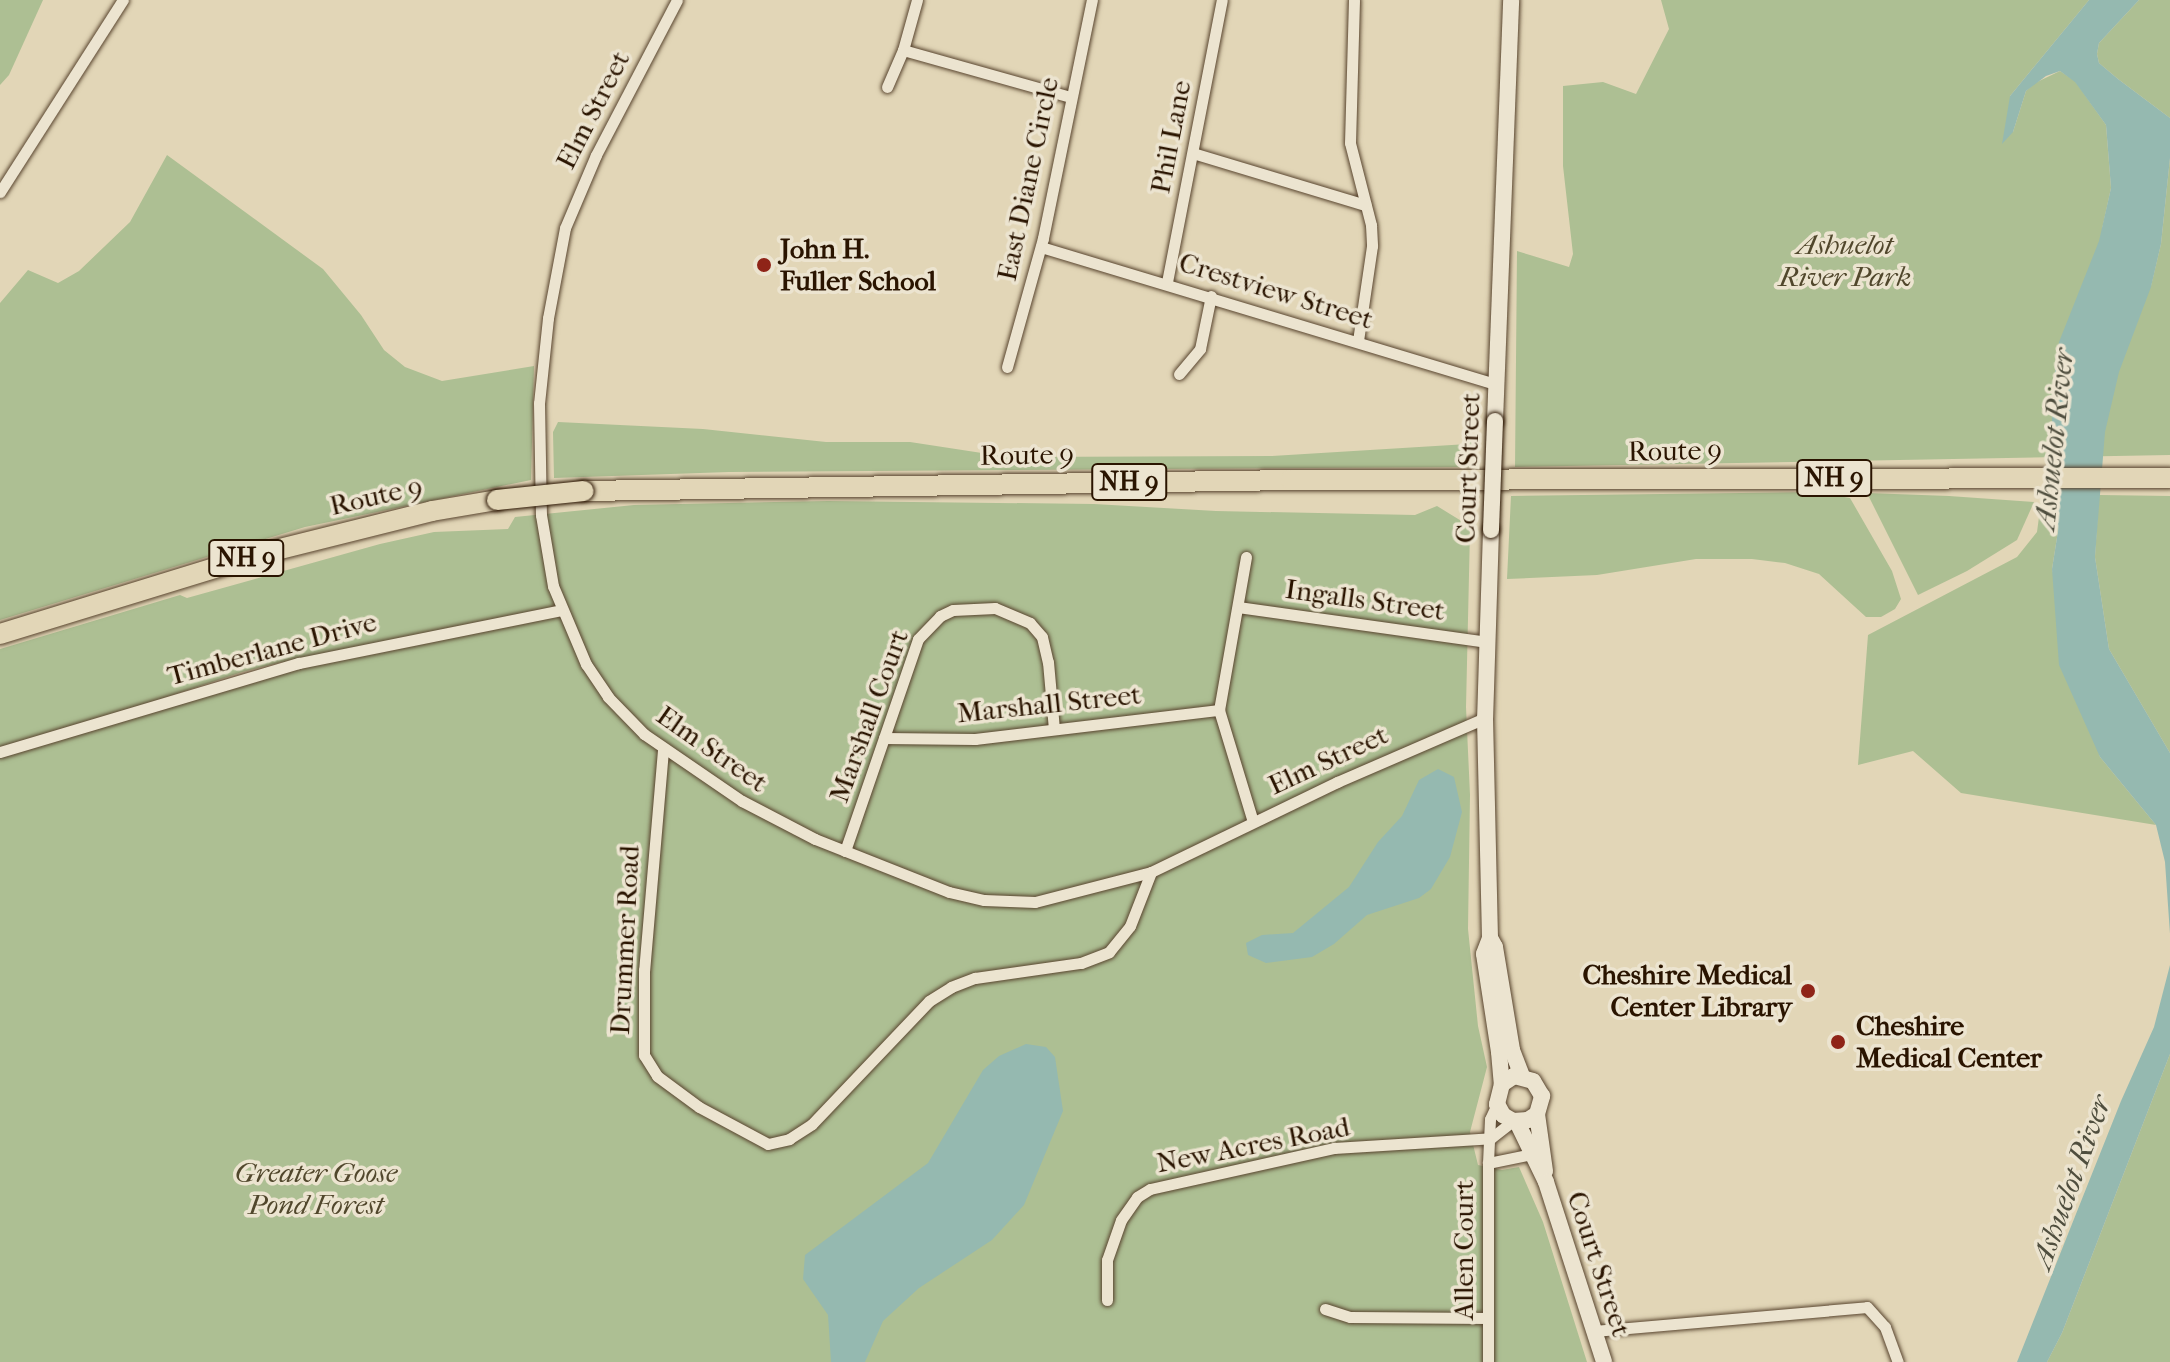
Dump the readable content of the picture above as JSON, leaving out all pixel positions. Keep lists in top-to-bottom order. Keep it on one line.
{"streets":{"highway":["Route 9","NH 9"],"main road":["Court Street"],"street":["Elm Street","Phil Lane","East Diane Circle","Crestview Street","Ingalls Street","Timberlane Drive","Marshall Street","Marshall Court","Drummer Road","New Acres Road","Allen Court"]},"crossings":[["Elm Street","Court Street"],["Elm Street","Timberlane Drive"],["Elm Street","Marshall Court"],["Elm Street","Drummer Road"],["Phil Lane","Crestview Street"],["East Diane Circle","Crestview Street"],["Crestview Street","Court Street"],["Court Street","Ingalls Street"],["Court Street","Allen Court"],["Marshall Street","Marshall Court"],["New Acres Road","Allen Court"]],"water":["Ashuelot River"],"parks":["Ashuelot River Park","Greater Goose Pond Forest"],"places":["John H. Fuller School","Cheshire Medical Center Library","Cheshire Medical Center"]}
